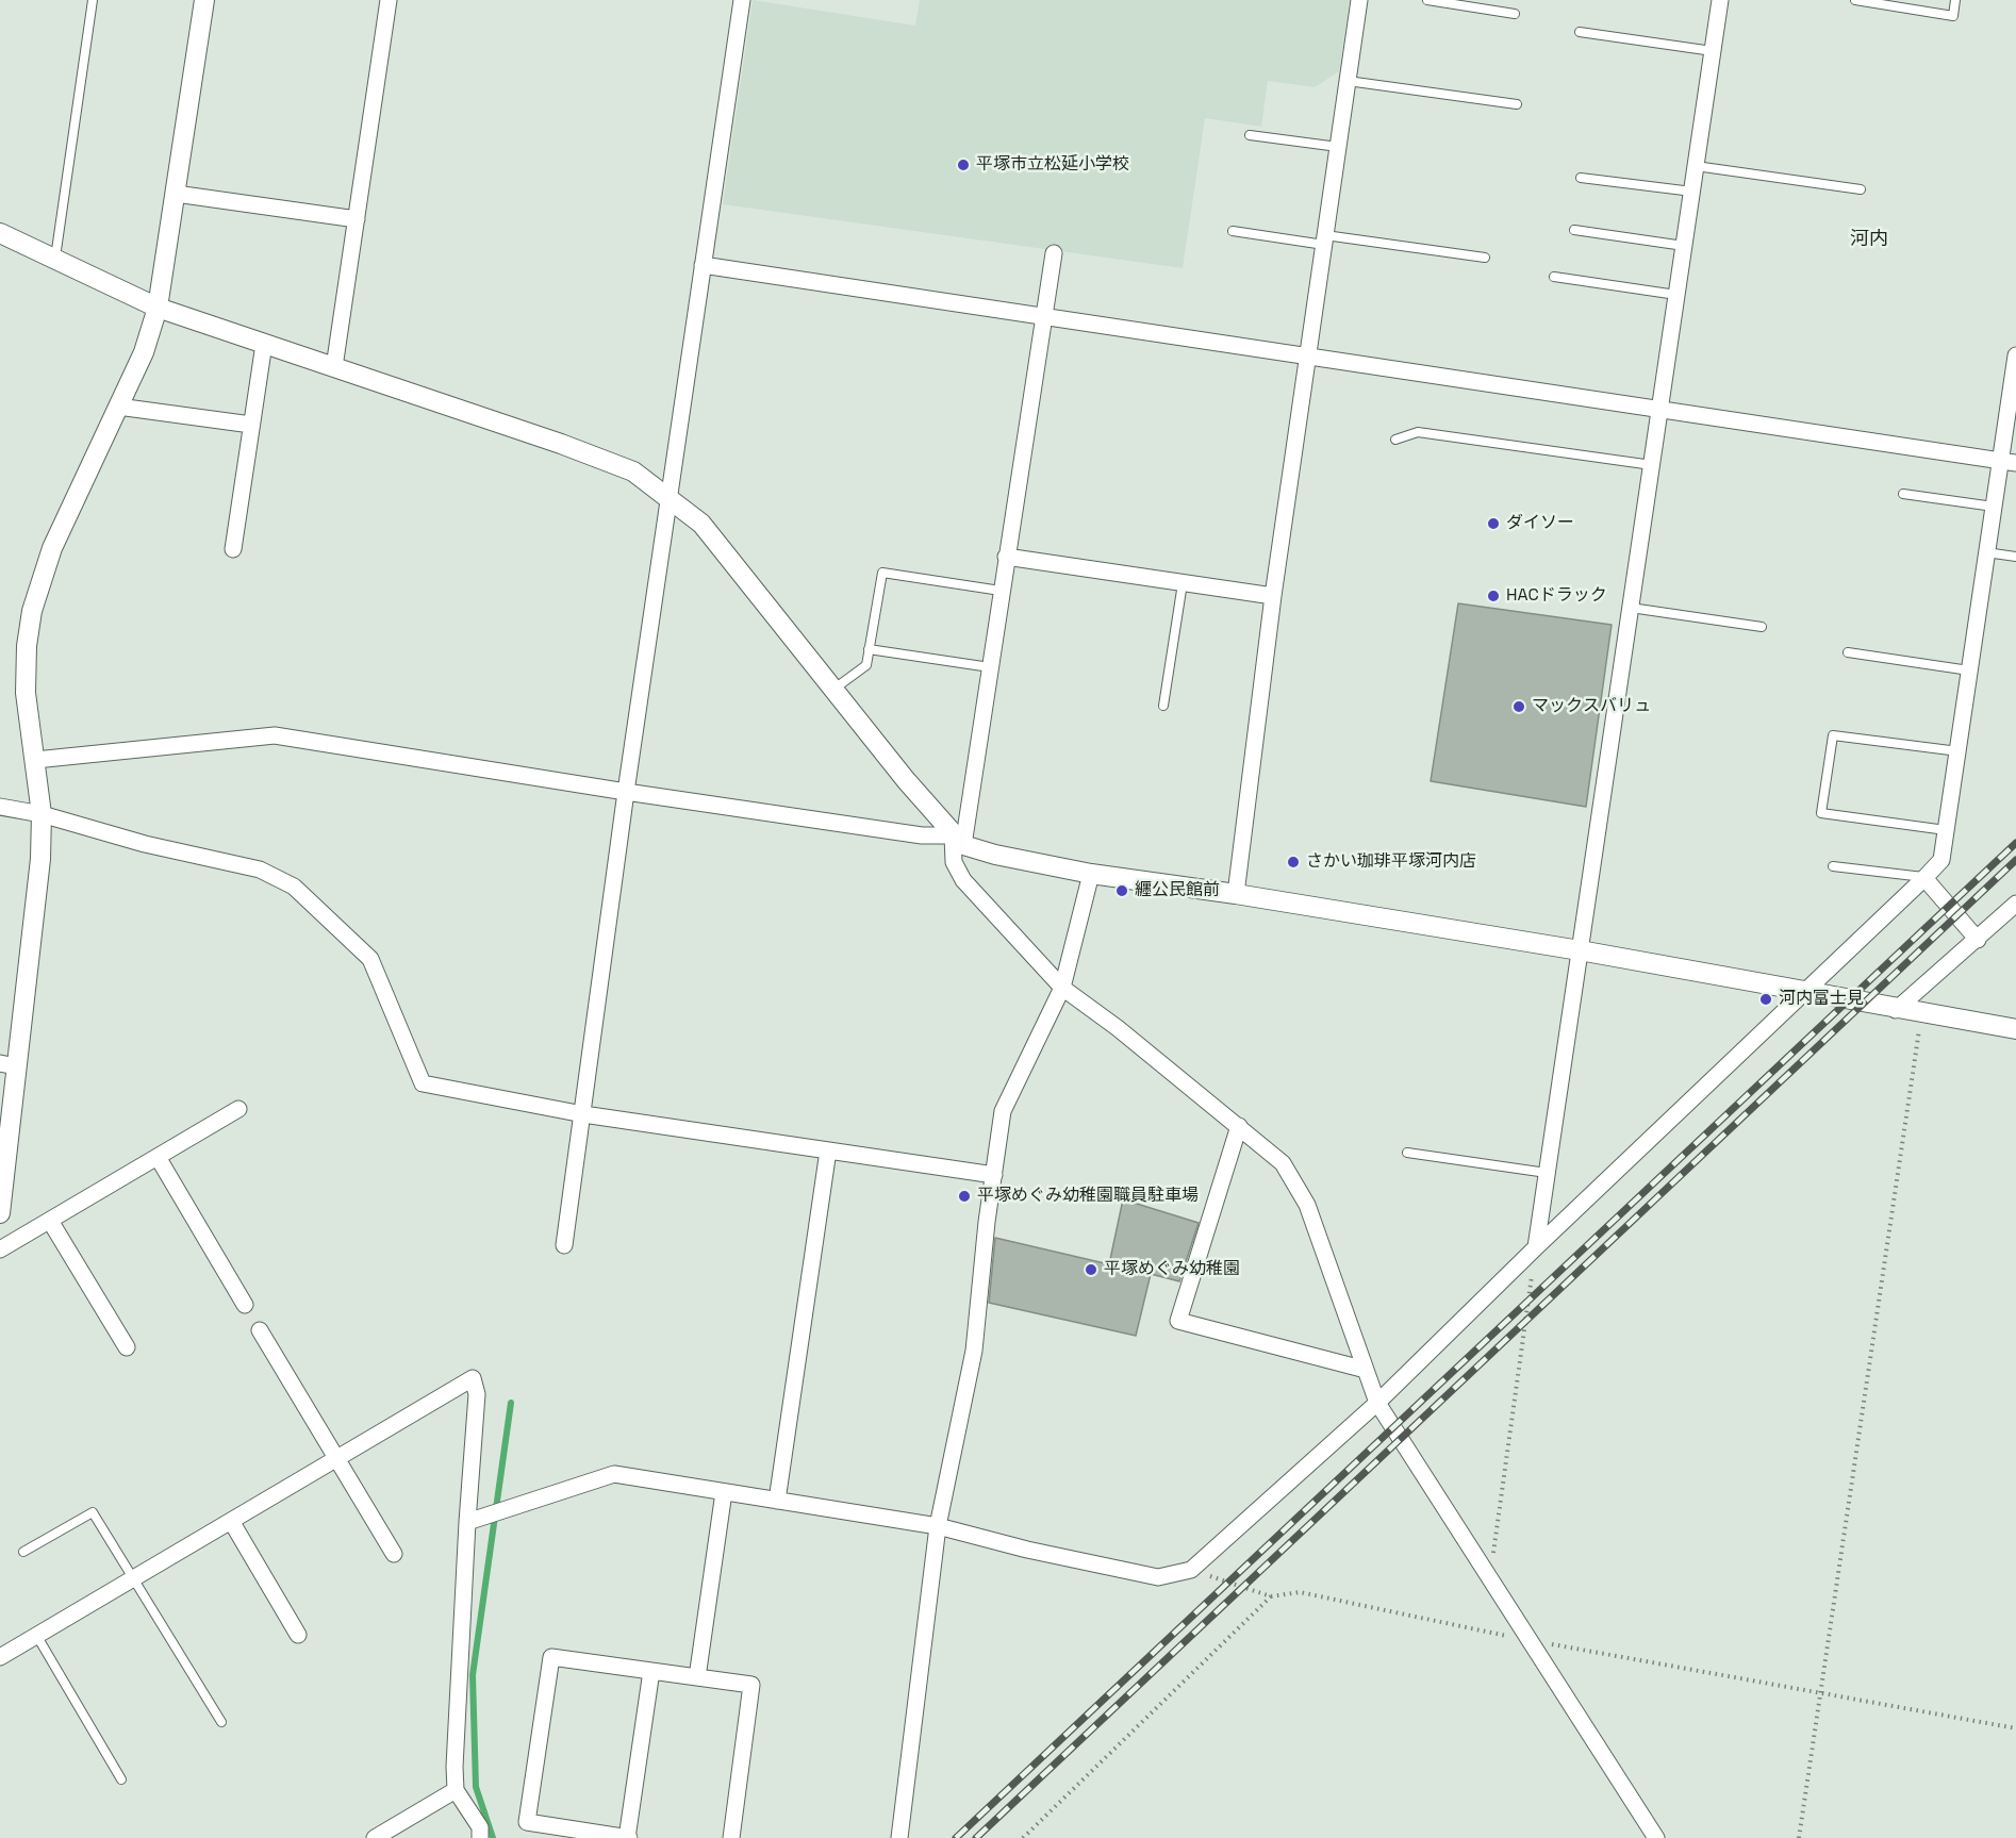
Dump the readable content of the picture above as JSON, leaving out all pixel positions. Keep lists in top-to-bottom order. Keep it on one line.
{"districts":["河内"],"places":["平塚市立松延小学校","ダイソー","HACドラック","マックスバリュ","さかい珈琲平塚河内店","纒公民館前","河内富士見","平塚めぐみ幼稚園職員駐車場","平塚めぐみ幼稚園"]}
